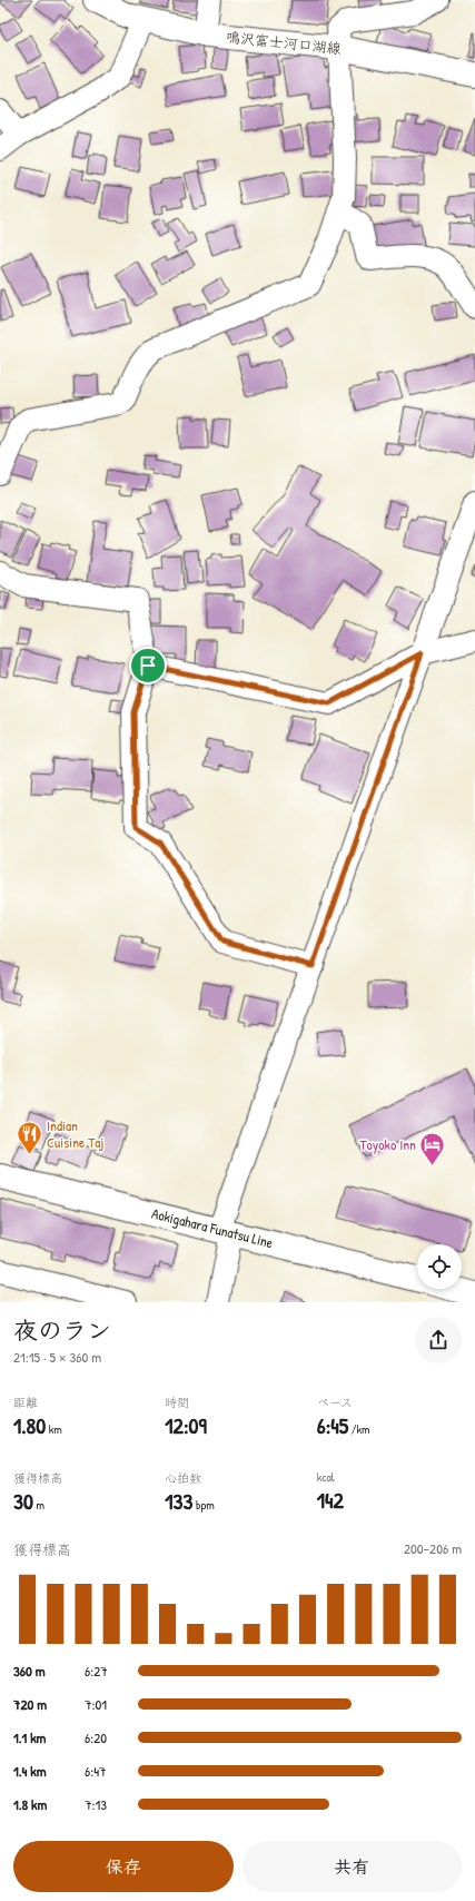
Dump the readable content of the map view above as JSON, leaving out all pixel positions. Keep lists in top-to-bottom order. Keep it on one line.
{"streets":{"main road":["鳴沢富士河口湖線","Aokigahara Funatsu Line"]},"places":{"restaurant":["Indian Cuisine Taj"],"hotel":["Toyoko Inn"]},"page":{"heading":["夜のラン","21:15 · 5 × 360 m"],"stats":[["距離","1.80 km"],["時間","12:09"],["ペース","6:45 /km"],["獲得標高","30 m"],["心拍数","133 bpm"],["kcal","142"]],"chart":["獲得標高","200–206 m"],"list":[{"name":"360 m","note":"6:27"},{"name":"720 m","note":"7:01"},{"name":"1.1 km","note":"6:20"},{"name":"1.4 km","note":"6:47"},{"name":"1.8 km","note":"7:13"}],"buttons":["保存","共有"]}}
